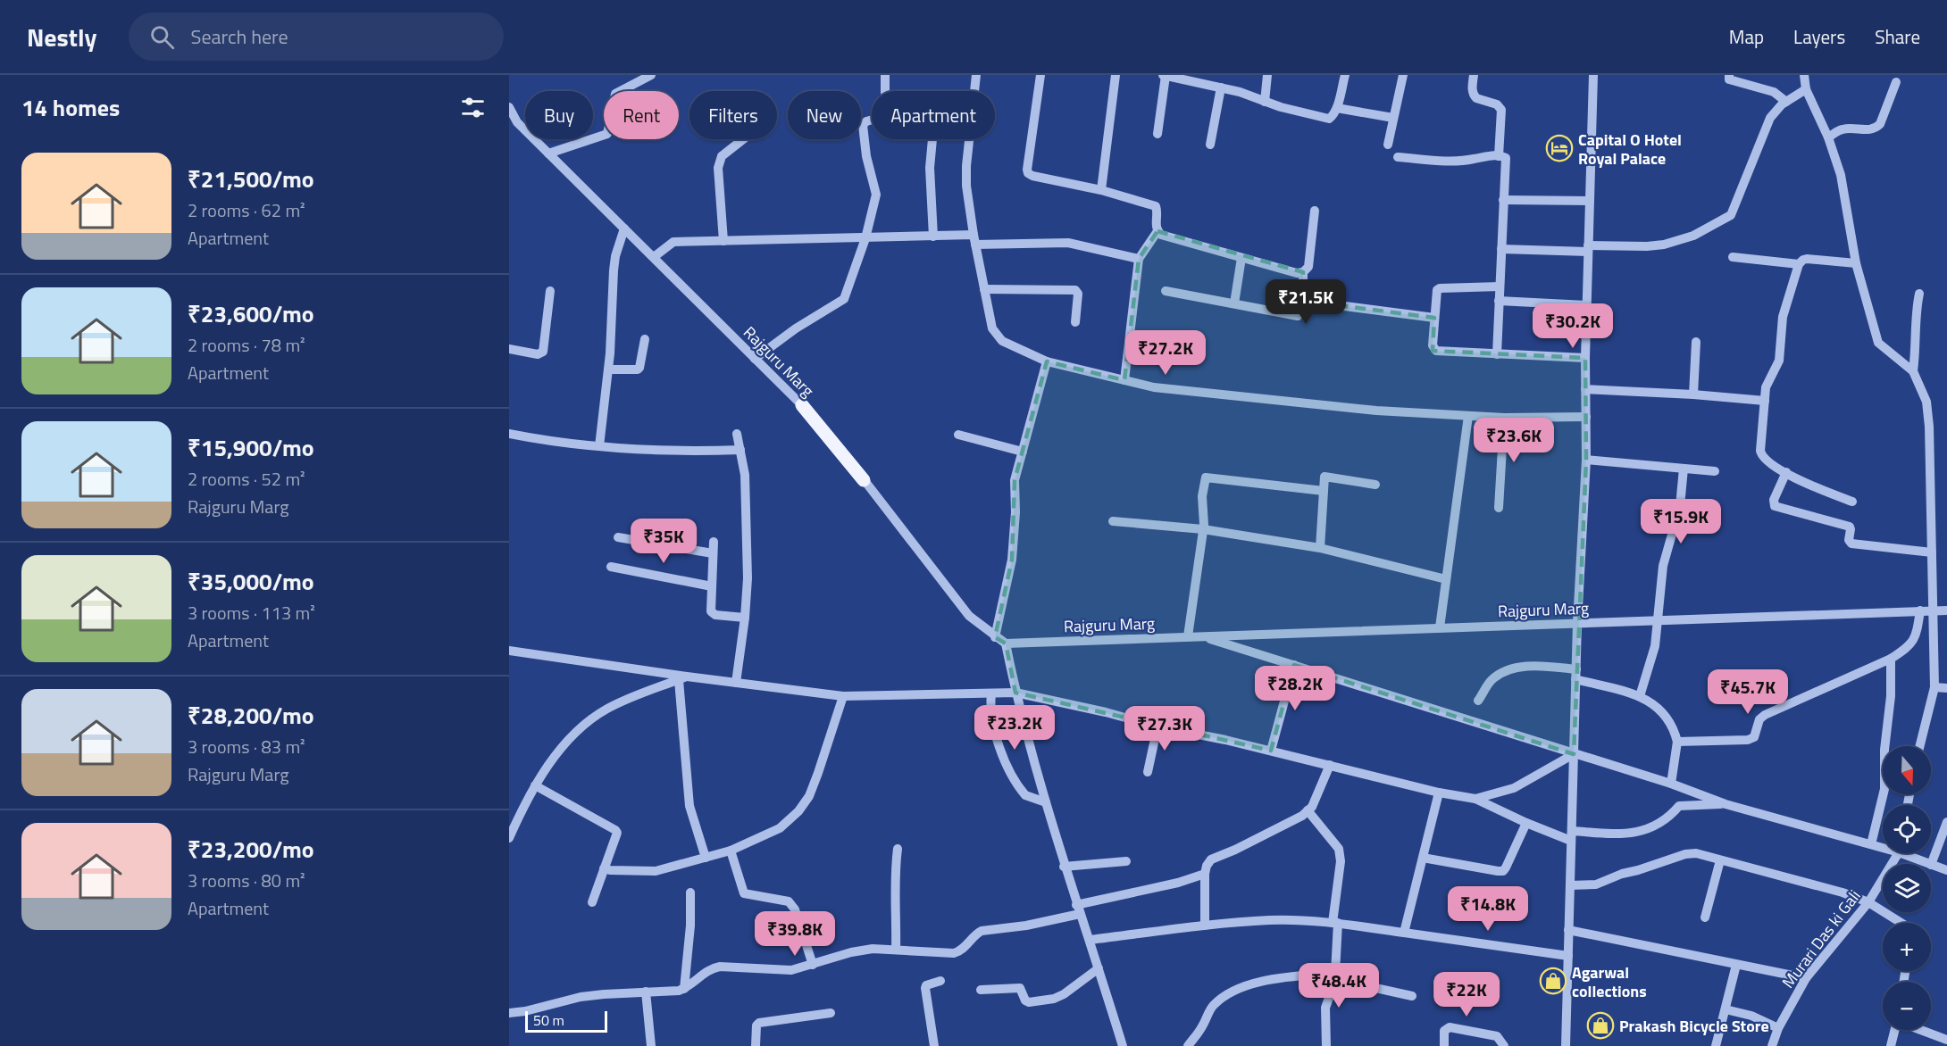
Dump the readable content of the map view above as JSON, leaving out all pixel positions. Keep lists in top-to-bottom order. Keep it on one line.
{"streets":{"street":["Rajguru Marg","Murari Das ki Gali"]},"places":{"hotel":["Capital O Hotel Royal Palace"],"shop":["Agarwal collections","Prakash Bicycle Store"]},"scale_bar":"50 m","north":"bottom","page":{"header":"Nestly","search":"Search here","nav":["Map","Layers","Share"],"heading":"14 homes","chip":["Buy","Rent","Filters","New","Apartment"],"list":[{"name":"₹21,500/mo","note":"2 rooms · 62 m² · Apartment"},{"name":"₹23,600/mo","note":"2 rooms · 78 m² · Apartment"},{"name":"₹15,900/mo","note":"2 rooms · 52 m² · Rajguru Marg"},{"name":"₹35,000/mo","note":"3 rooms · 113 m² · Apartment"},{"name":"₹28,200/mo","note":"3 rooms · 83 m² · Rajguru Marg"},{"name":"₹23,200/mo","note":"3 rooms · 80 m² · Apartment"}],"price":["₹21.5K","₹30.2K","₹27.2K","₹23.6K","₹15.9K","₹35K","₹28.2K","₹45.7K","₹23.2K","₹27.3K","₹14.8K","₹39.8K","₹48.4K","₹22K"],"map_buttons":["+","−"],"scale":"50 m"}}
